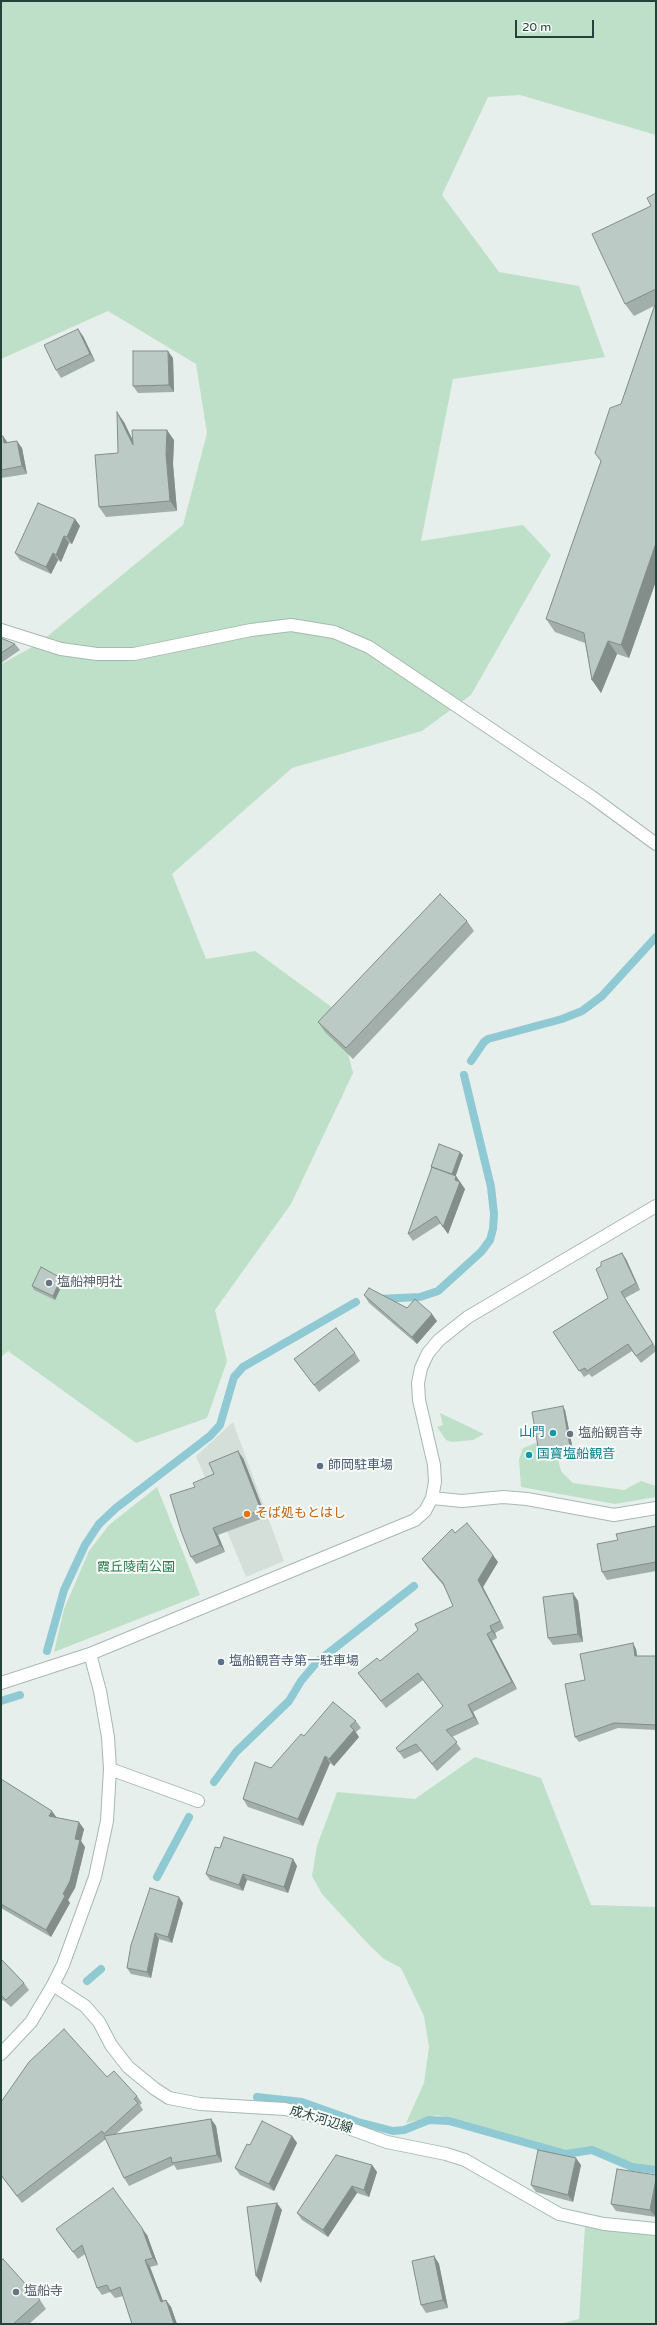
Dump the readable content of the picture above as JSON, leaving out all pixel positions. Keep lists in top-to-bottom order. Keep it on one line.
{"streets":{"street":["成木河辺線"]},"parks":["霞丘陵南公園"],"places":["塩船神明社","山門","塩船観音寺","国寶塩船観音","師岡駐車場","そば処もとはし","塩船観音寺第一駐車場","塩船寺"],"scale_bar":"20 m"}
